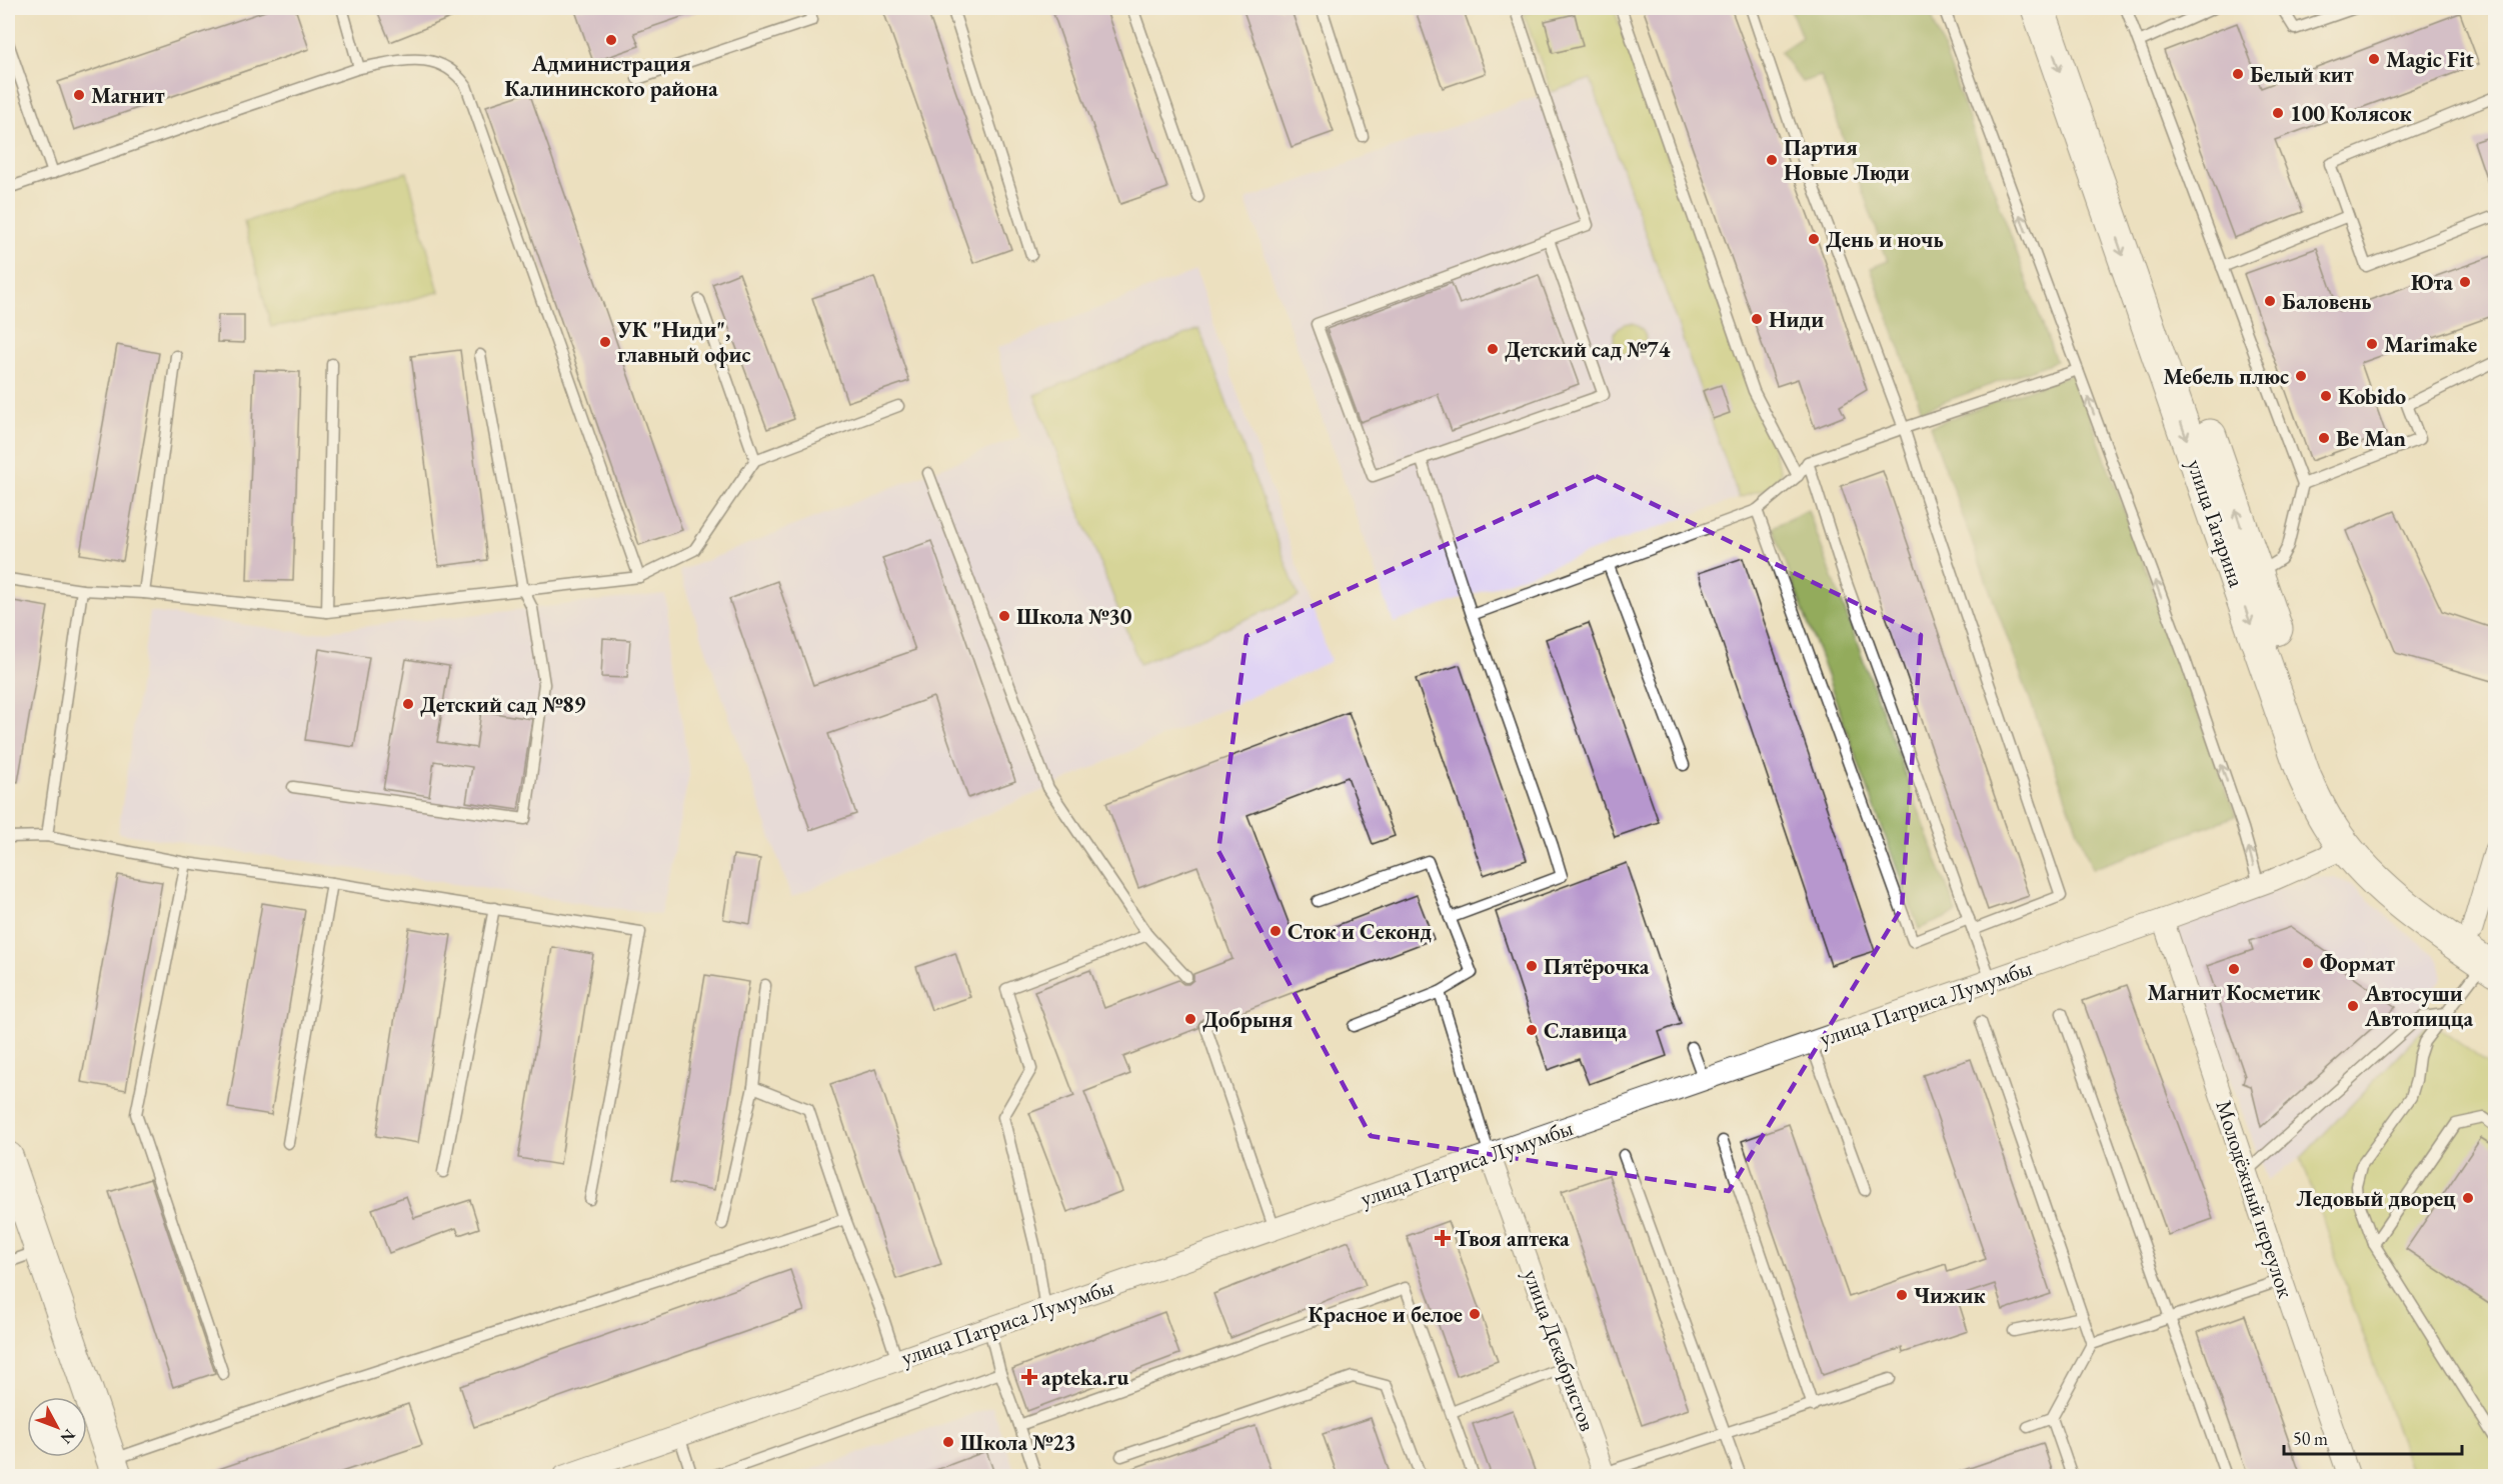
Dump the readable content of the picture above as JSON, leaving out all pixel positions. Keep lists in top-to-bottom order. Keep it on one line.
{"streets":{"main road":["улица Гагарина"],"street":["улица Патриса Лумумбы","Молодёжный переулок","улица Декабристов"]},"crossings":[["улица Гагарина","улица Патриса Лумумбы"],["улица Патриса Лумумбы","Молодёжный переулок"],["улица Патриса Лумумбы","улица Декабристов"]],"places":{"other":["Администрация Калининского района","Magic Fit","Белый кит","Магнит","100 Колясок","Партия Новые Люди","День и ночь","Юта","Баловень","Ниди","УК \"Ниди\", главный офис","Marimake","Детский сад №74","Мебель плюс","Kobido","Be Man","Школа №30","Детский сад №89","Сток и Секонд","Формат","Пятёрочка","Магнит Косметик","Автосуши Автопицца","Добрыня","Славица","Ледовый дворец","Чижик","Красное и белое","Школа №23"],"health":["Твоя аптека","apteka.ru"]},"scale_bar":"50 m","north":"bottom right"}
